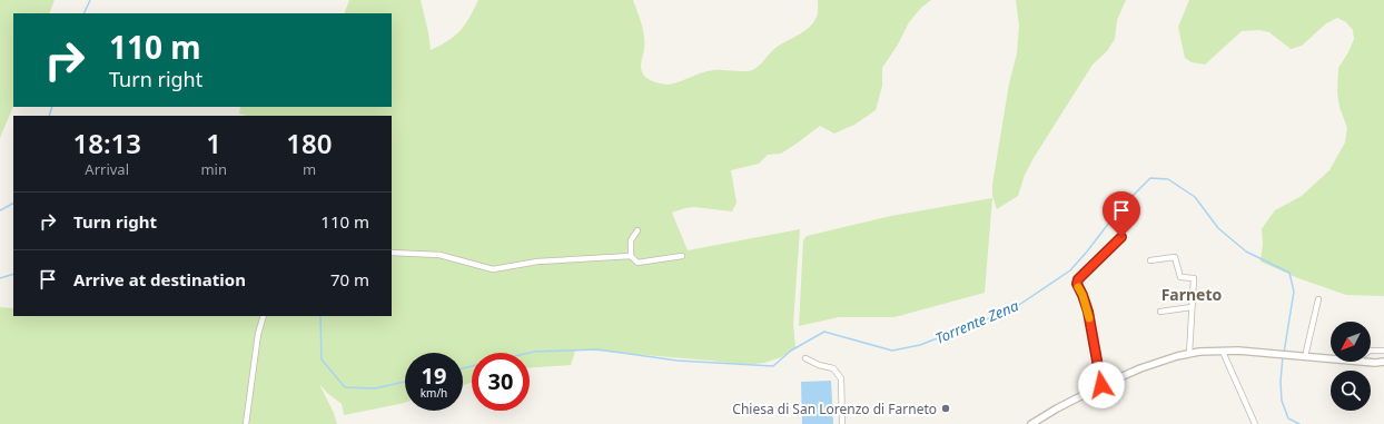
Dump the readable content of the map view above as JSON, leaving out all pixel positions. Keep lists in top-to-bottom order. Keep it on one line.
{"districts":["Farneto"],"water":["Torrente Zena"],"places":["Chiesa di San Lorenzo di Farneto"],"north":"bottom left","page":{"turn":["110 m","Turn right"],"eta":["18:13","Arrival","1","min","180","m"],"list":[{"name":"Turn right","value":"110 m"},{"name":"Arrive at destination","value":"70 m"}],"speed":"19 km/h","limit":"30"}}
